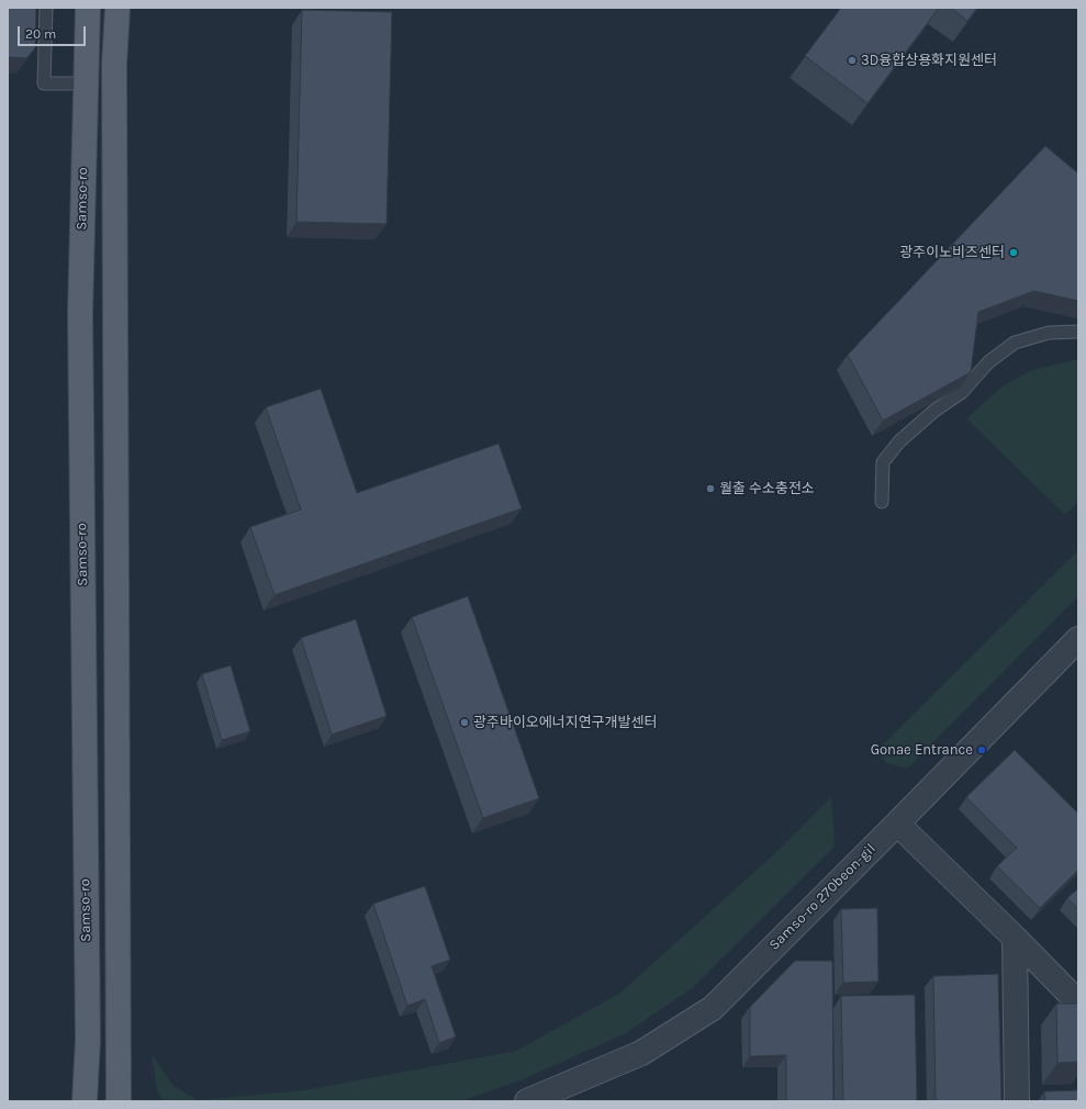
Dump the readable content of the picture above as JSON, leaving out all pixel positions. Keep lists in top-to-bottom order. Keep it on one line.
{"streets":{"main road":["Samso-ro"],"street":["Samso-ro 270beon-gil"]},"places":["3D융합상용화지원센터","광주이노비즈센터","월출 수소충전소","광주바이오에너지연구개발센터","Gonae Entrance"],"scale_bar":"20 m"}
